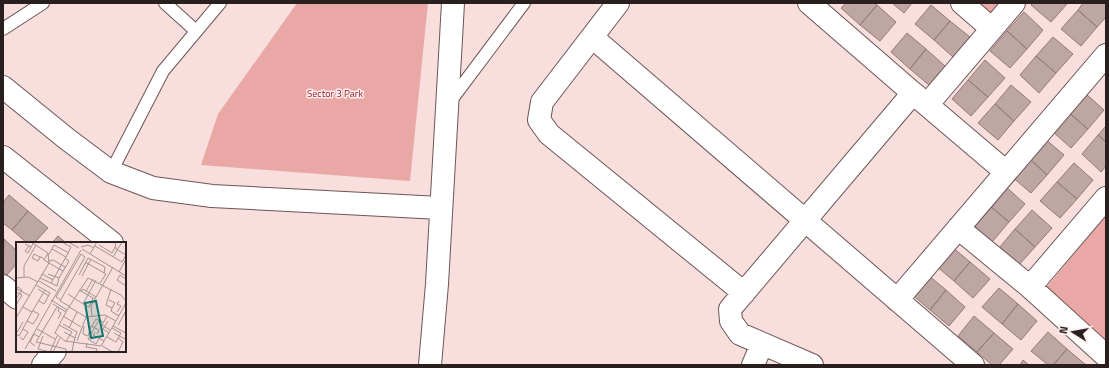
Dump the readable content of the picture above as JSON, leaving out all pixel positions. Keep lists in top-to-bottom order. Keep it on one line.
{"parks":["Sector 3 Park"],"north":"left"}
